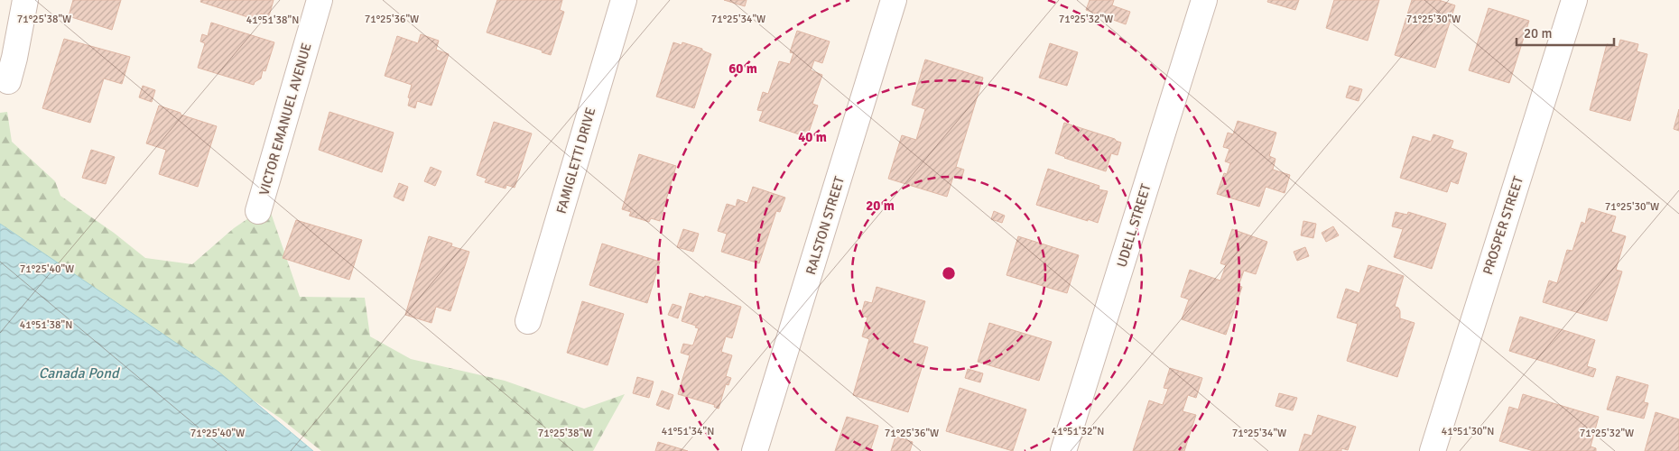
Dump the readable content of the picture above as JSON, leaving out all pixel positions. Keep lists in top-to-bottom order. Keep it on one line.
{"streets":{"street":["VICTOR EMANUEL AVENUE","FAMIGLETTI DRIVE","RALSTON STREET","UDELL STREET","PROSPER STREET"]},"water":["Canada Pond"],"scale_bar":"20 m","coordinates":["71°25'38\"W","71°25'32\"W","71°25'36\"W","71°25'34\"W","71°25'30\"W","41°51'38\"N","71°25'40\"W","41°51'34\"N","41°51'32\"N","41°51'30\"N"],"rings":["60 m","40 m","20 m"]}
